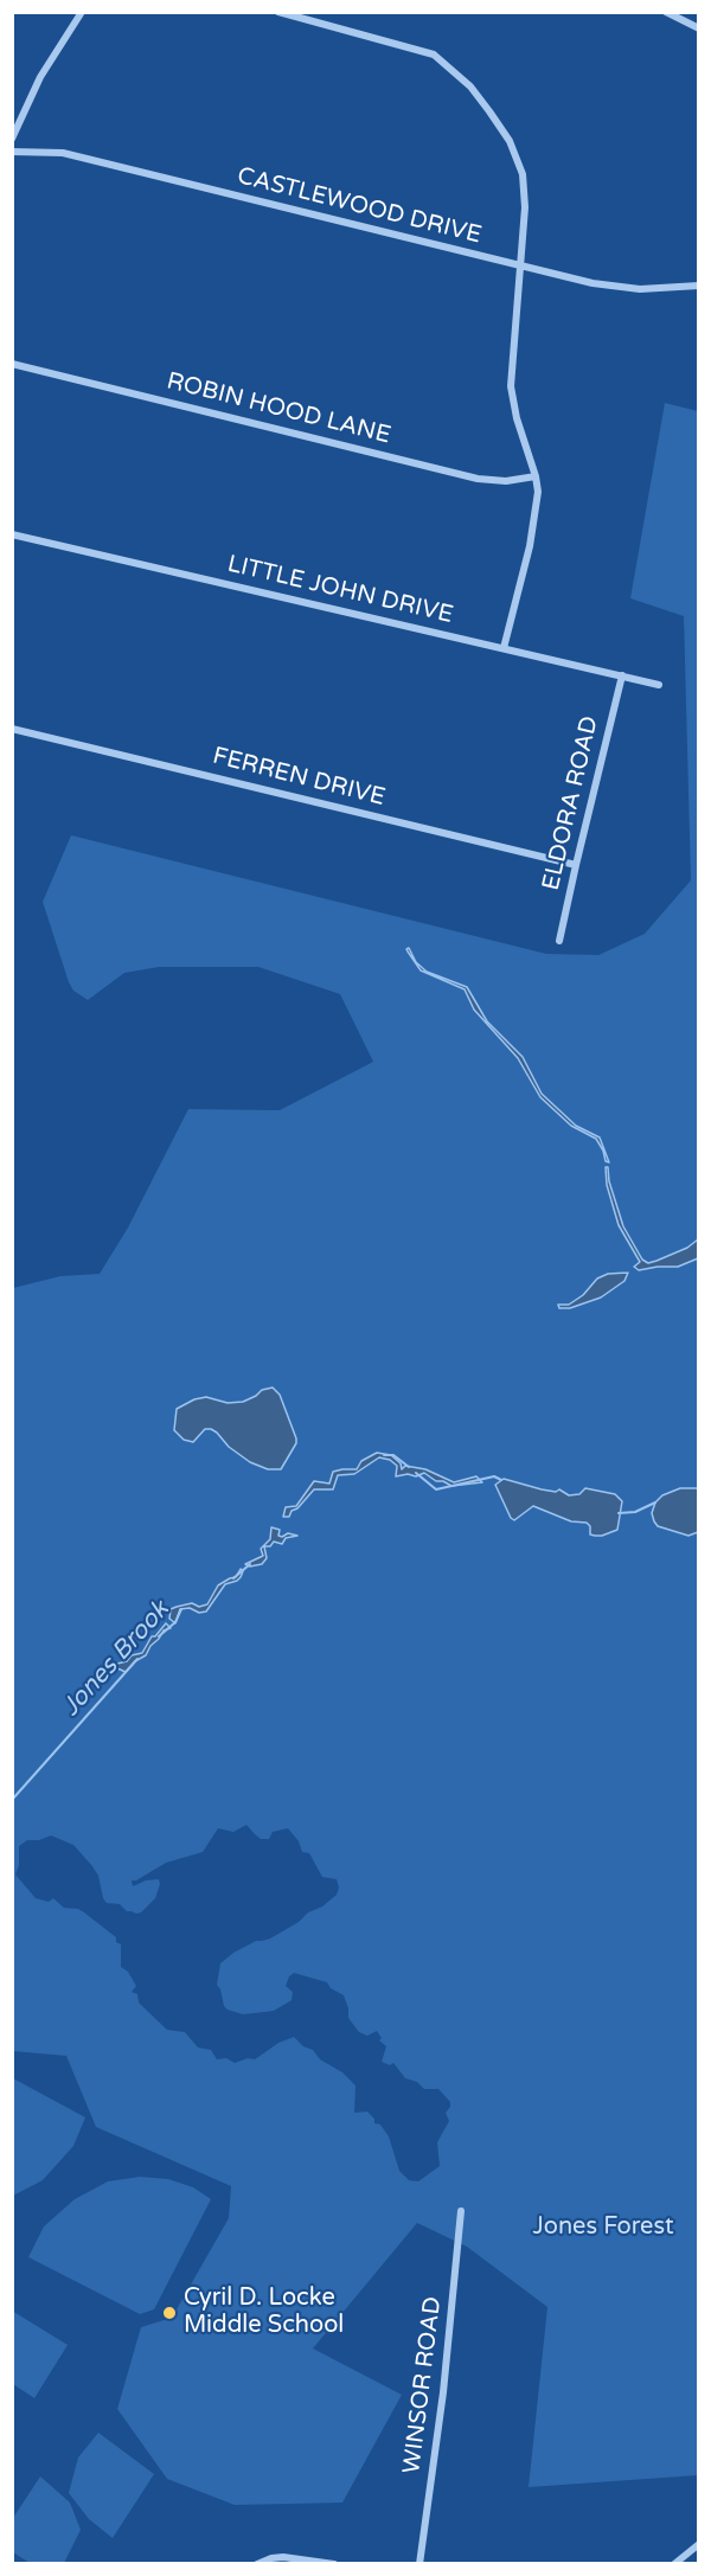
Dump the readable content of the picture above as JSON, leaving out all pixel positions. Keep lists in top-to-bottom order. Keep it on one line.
{"streets":{"street":["CASTLEWOOD DRIVE","ROBIN HOOD LANE","LITTLE JOHN DRIVE","FERREN DRIVE","ELDORA ROAD","WINSOR ROAD"]},"crossings":[["LITTLE JOHN DRIVE","ELDORA ROAD"],["FERREN DRIVE","ELDORA ROAD"]],"water":["Jones Brook"],"parks":["Jones Forest"],"places":["Cyril D. Locke Middle School"]}
